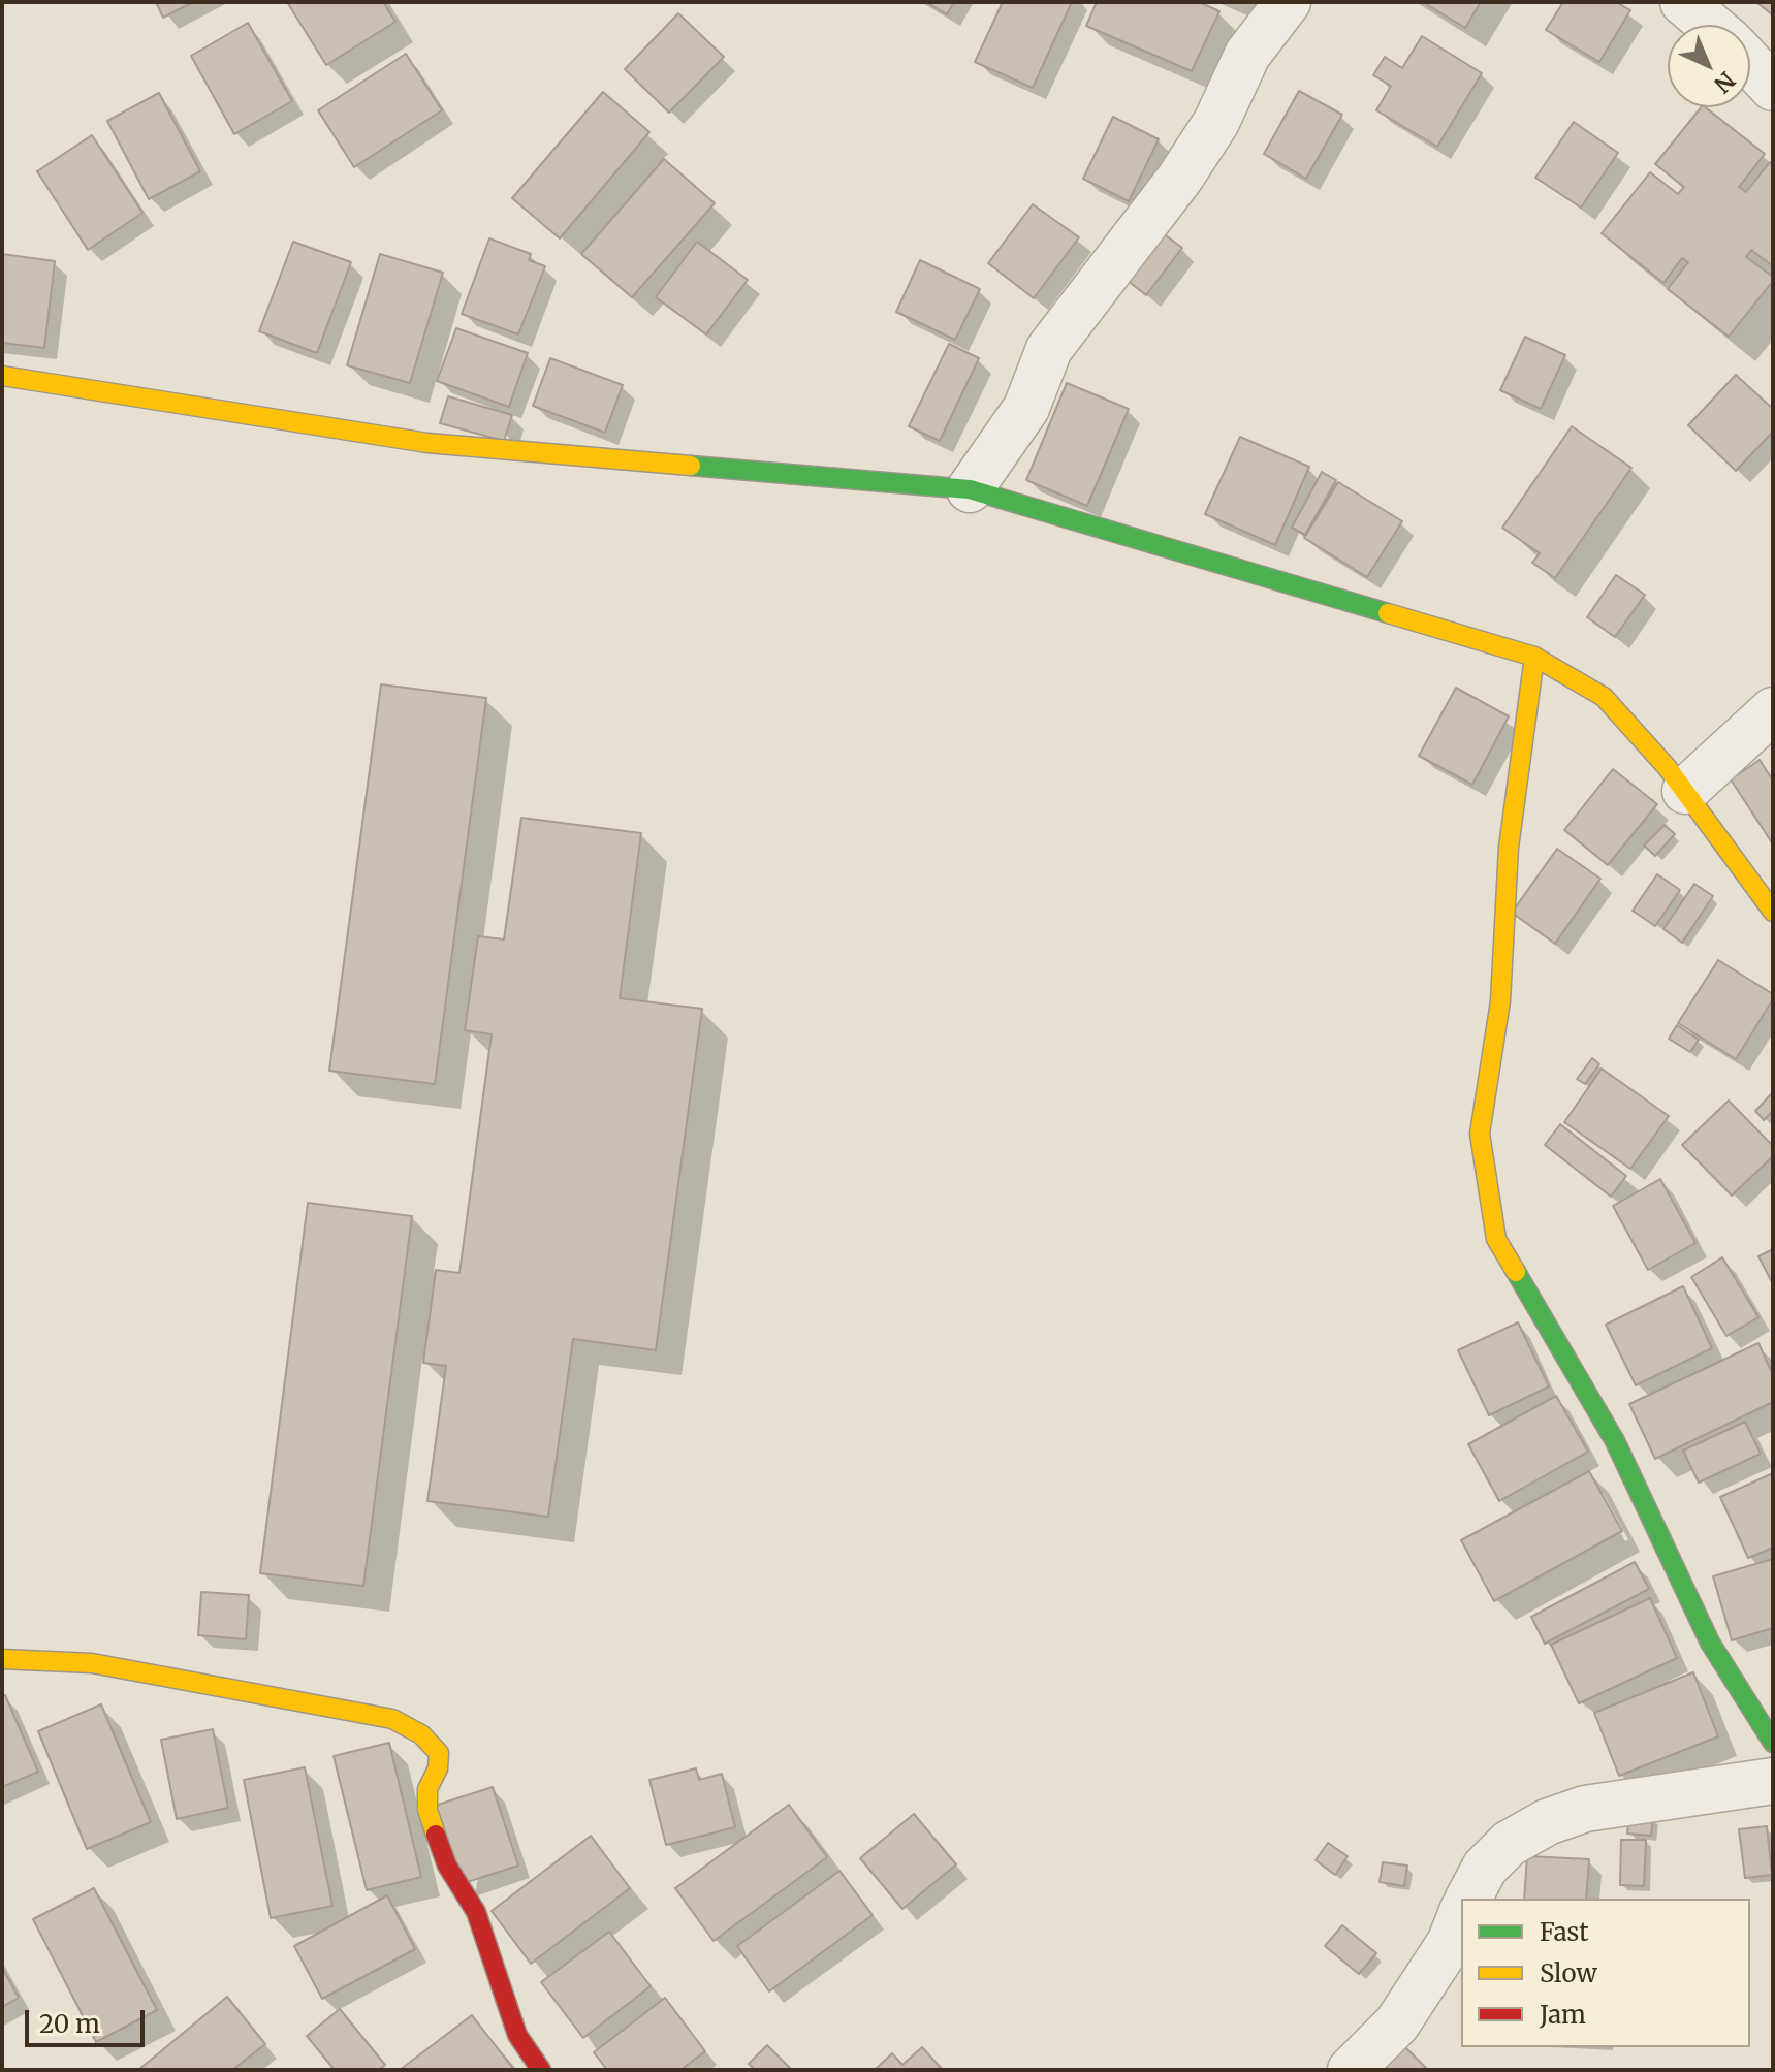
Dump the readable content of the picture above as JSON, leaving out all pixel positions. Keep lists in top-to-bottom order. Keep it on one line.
{"legend":["Fast","Slow","Jam"],"scale_bar":"20 m","north":"bottom right"}
